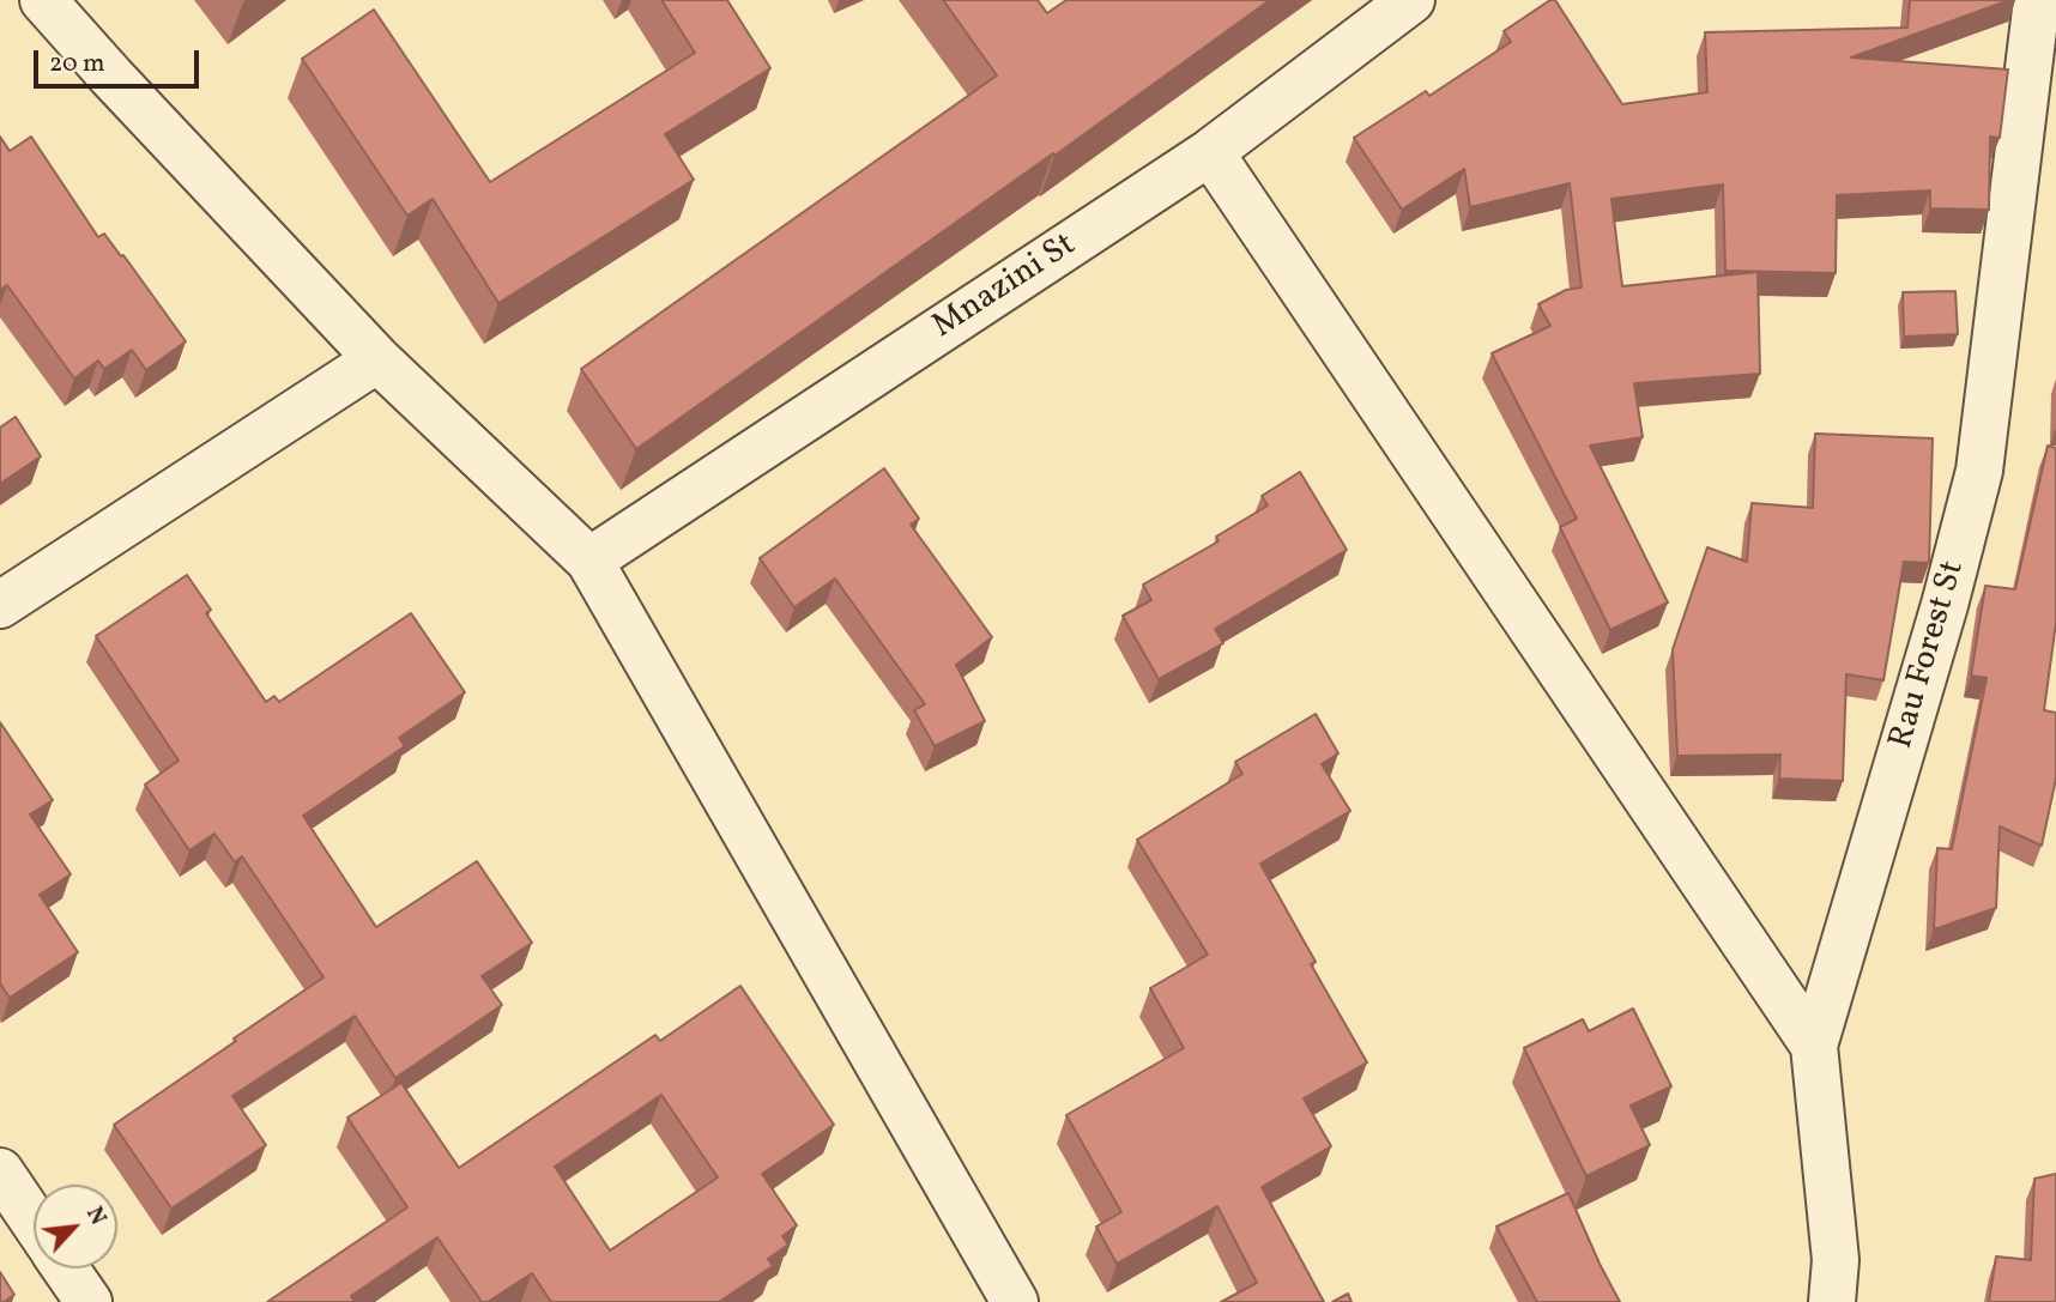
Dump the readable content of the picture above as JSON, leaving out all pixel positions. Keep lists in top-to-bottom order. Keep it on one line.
{"streets":{"street":["Mnazini St","Rau Forest St"]},"scale_bar":"20 m","north":"top right"}
